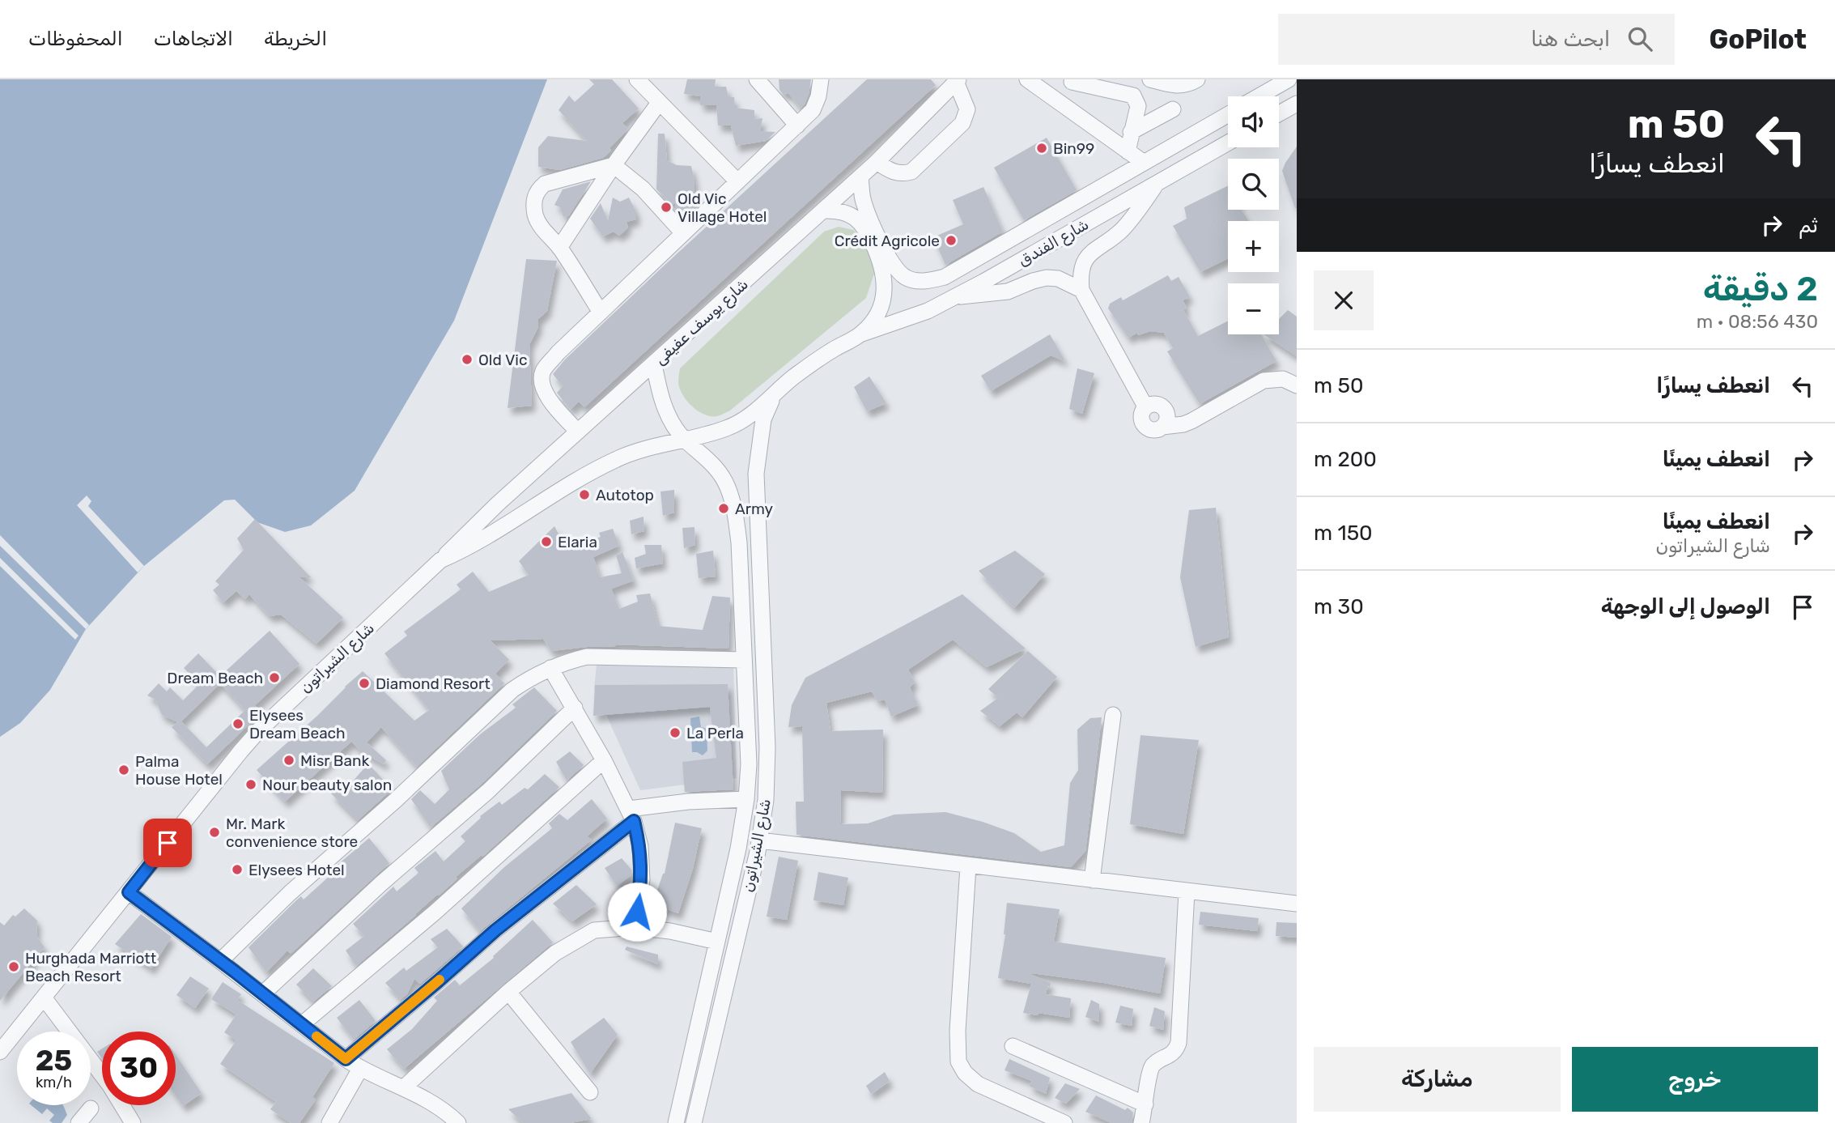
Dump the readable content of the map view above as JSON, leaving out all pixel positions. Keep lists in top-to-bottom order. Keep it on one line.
{"streets":{"street":["شارع الفندق","شارع يوسف عفيفى","شارع الشيراتون"]},"crossings":[["شارع الفندق","شارع الشيراتون"],["شارع يوسف عفيفى","شارع الشيراتون"]],"places":["Bin99","Old Vic Village Hotel","Crédit Agricole","Old Vic","Autotop","Army","Elaria","Dream Beach","Diamond Resort","Elysees Dream Beach","La Perla","Misr Bank","Palma House Hotel","Nour beauty salon","Mr. Mark convenience store","Elysees Hotel","Hurghada Marriott Beach Resort"],"page":{"header":"GoPilot","search":"ابحث هنا","nav":["الخريطة","الاتجاهات","المحفوظات"],"turn":["50 m","انعطف يسارًا"],"map_buttons":["+","−"],"then":"ثم","heading":["2 دقيقة","430 m · 08:56"],"list":[{"name":"انعطف يسارًا","value":"50 m"},{"name":"انعطف يمينًا","value":"200 m"},{"name":"انعطف يمينًا","note":"شارع الشيراتون","value":"150 m"},{"name":"الوصول إلى الوجهة","value":"30 m"}],"speed":"25 km/h","limit":"30","buttons":["خروج","مشاركة"]}}
